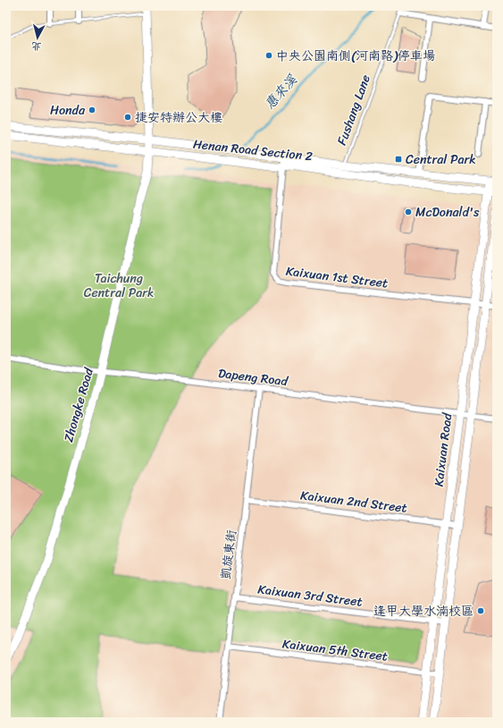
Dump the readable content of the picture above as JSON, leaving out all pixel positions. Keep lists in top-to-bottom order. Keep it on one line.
{"streets":{"street":["Henan Road Section 2","Kaixuan 1st Street","Dapeng Road","Zhongke Road","Kaixuan Road","Kaixuan 2nd Street","凱旋東街","Kaixuan 3rd Street","Kaixuan 5th Street"],"lane":["Fushang Lane"]},"crossings":[["Fushang Lane","Henan Road Section 2"],["Henan Road Section 2","Kaixuan 1st Street"],["Henan Road Section 2","Zhongke Road"],["Henan Road Section 2","Kaixuan Road"],["Kaixuan 1st Street","Kaixuan Road"],["Dapeng Road","Zhongke Road"],["Dapeng Road","Kaixuan Road"],["Dapeng Road","凱旋東街"],["Kaixuan Road","Kaixuan 2nd Street"],["Kaixuan Road","Kaixuan 3rd Street"],["Kaixuan Road","Kaixuan 5th Street"],["Kaixuan 2nd Street","凱旋東街"],["凱旋東街","Kaixuan 3rd Street"],["凱旋東街","Kaixuan 5th Street"]],"water":["惠來溪"],"parks":["Taichung Central Park"],"places":{"other":["中央公園南側(河南路)停車場","Honda","捷安特辦公大樓","McDonald's","逢甲大學水湳校區"],"transit":["Central Park"]},"north":"bottom"}
